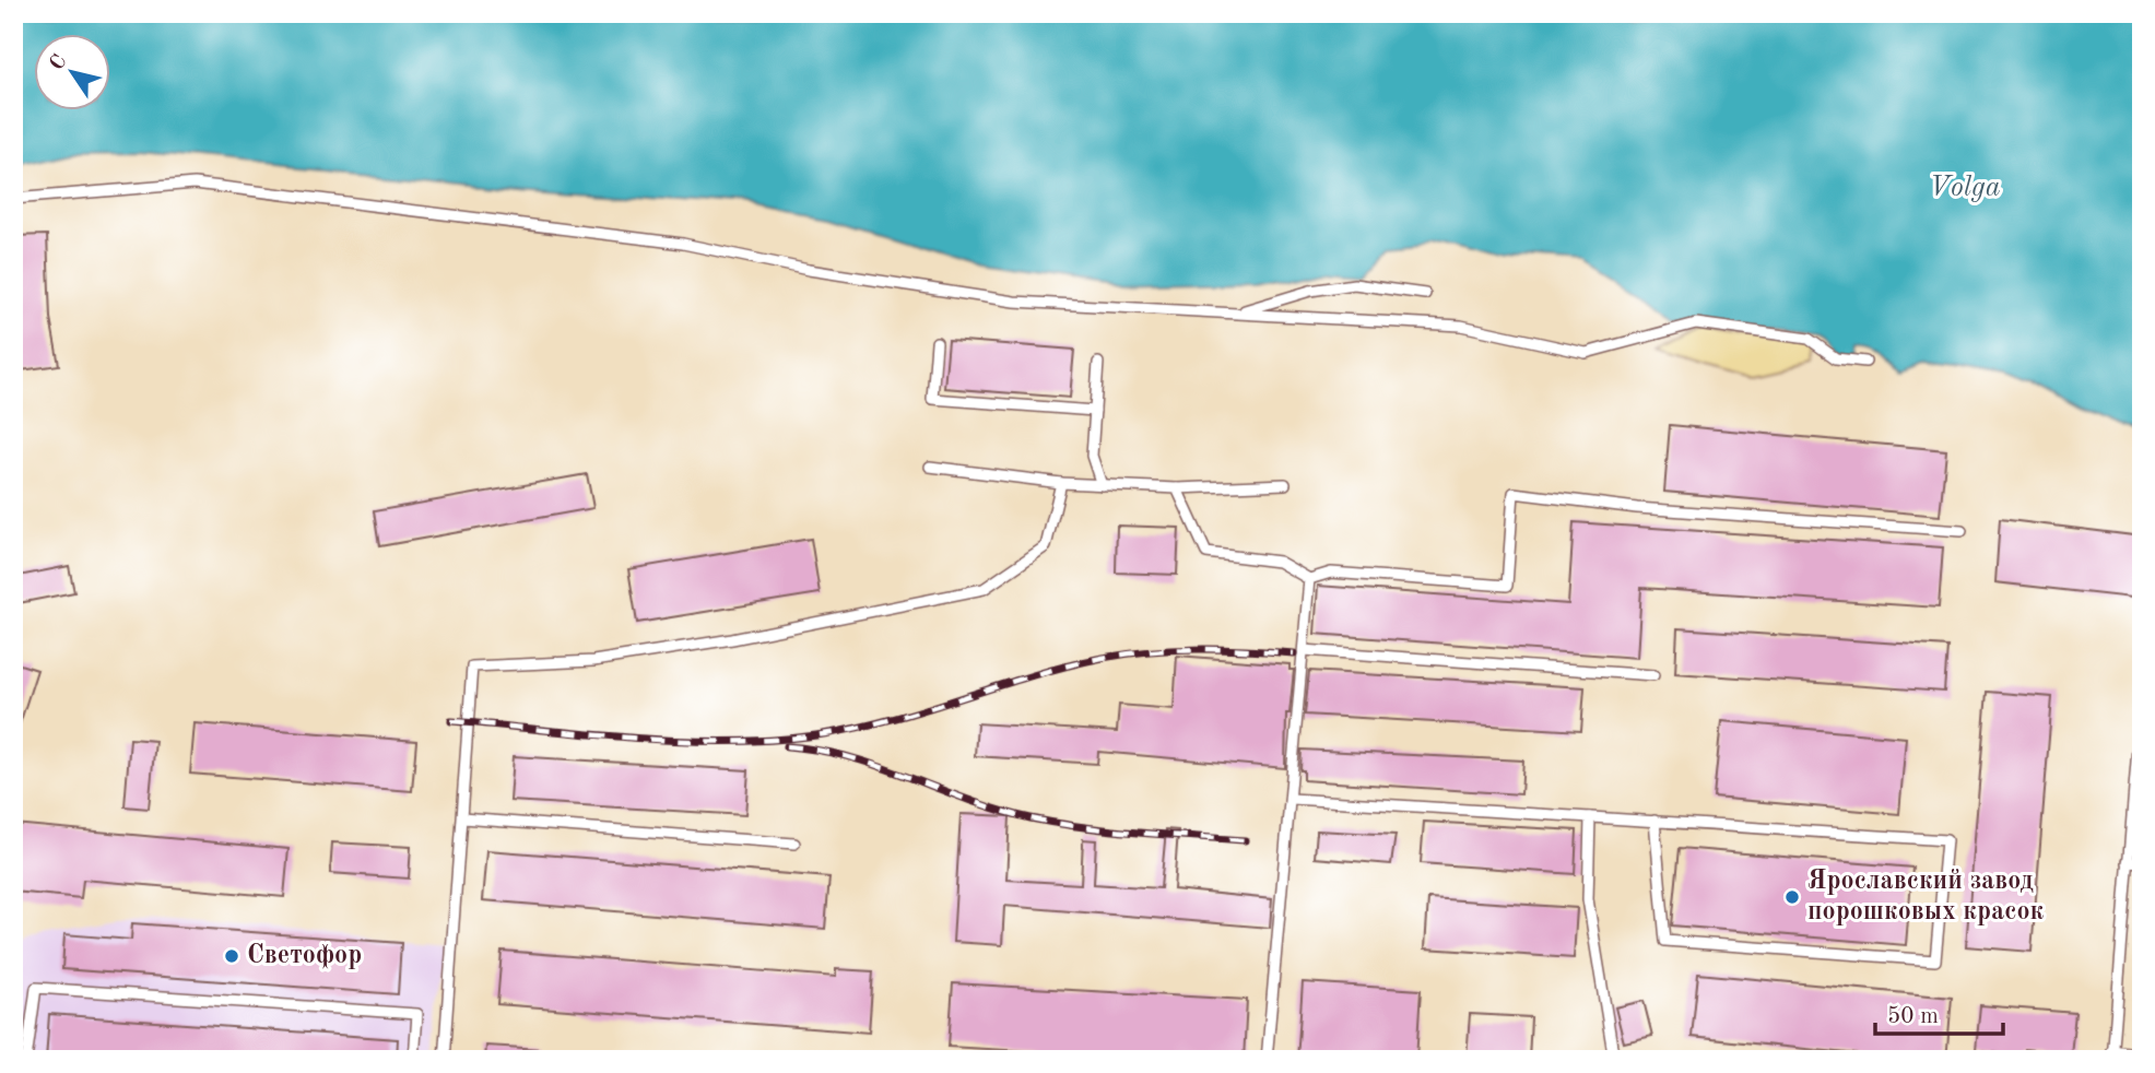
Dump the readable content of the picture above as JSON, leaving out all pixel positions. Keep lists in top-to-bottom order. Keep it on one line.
{"water":["Volga"],"places":["Ярославский завод порошковых красок","Светофор"],"scale_bar":"50 m","north":"top left"}
